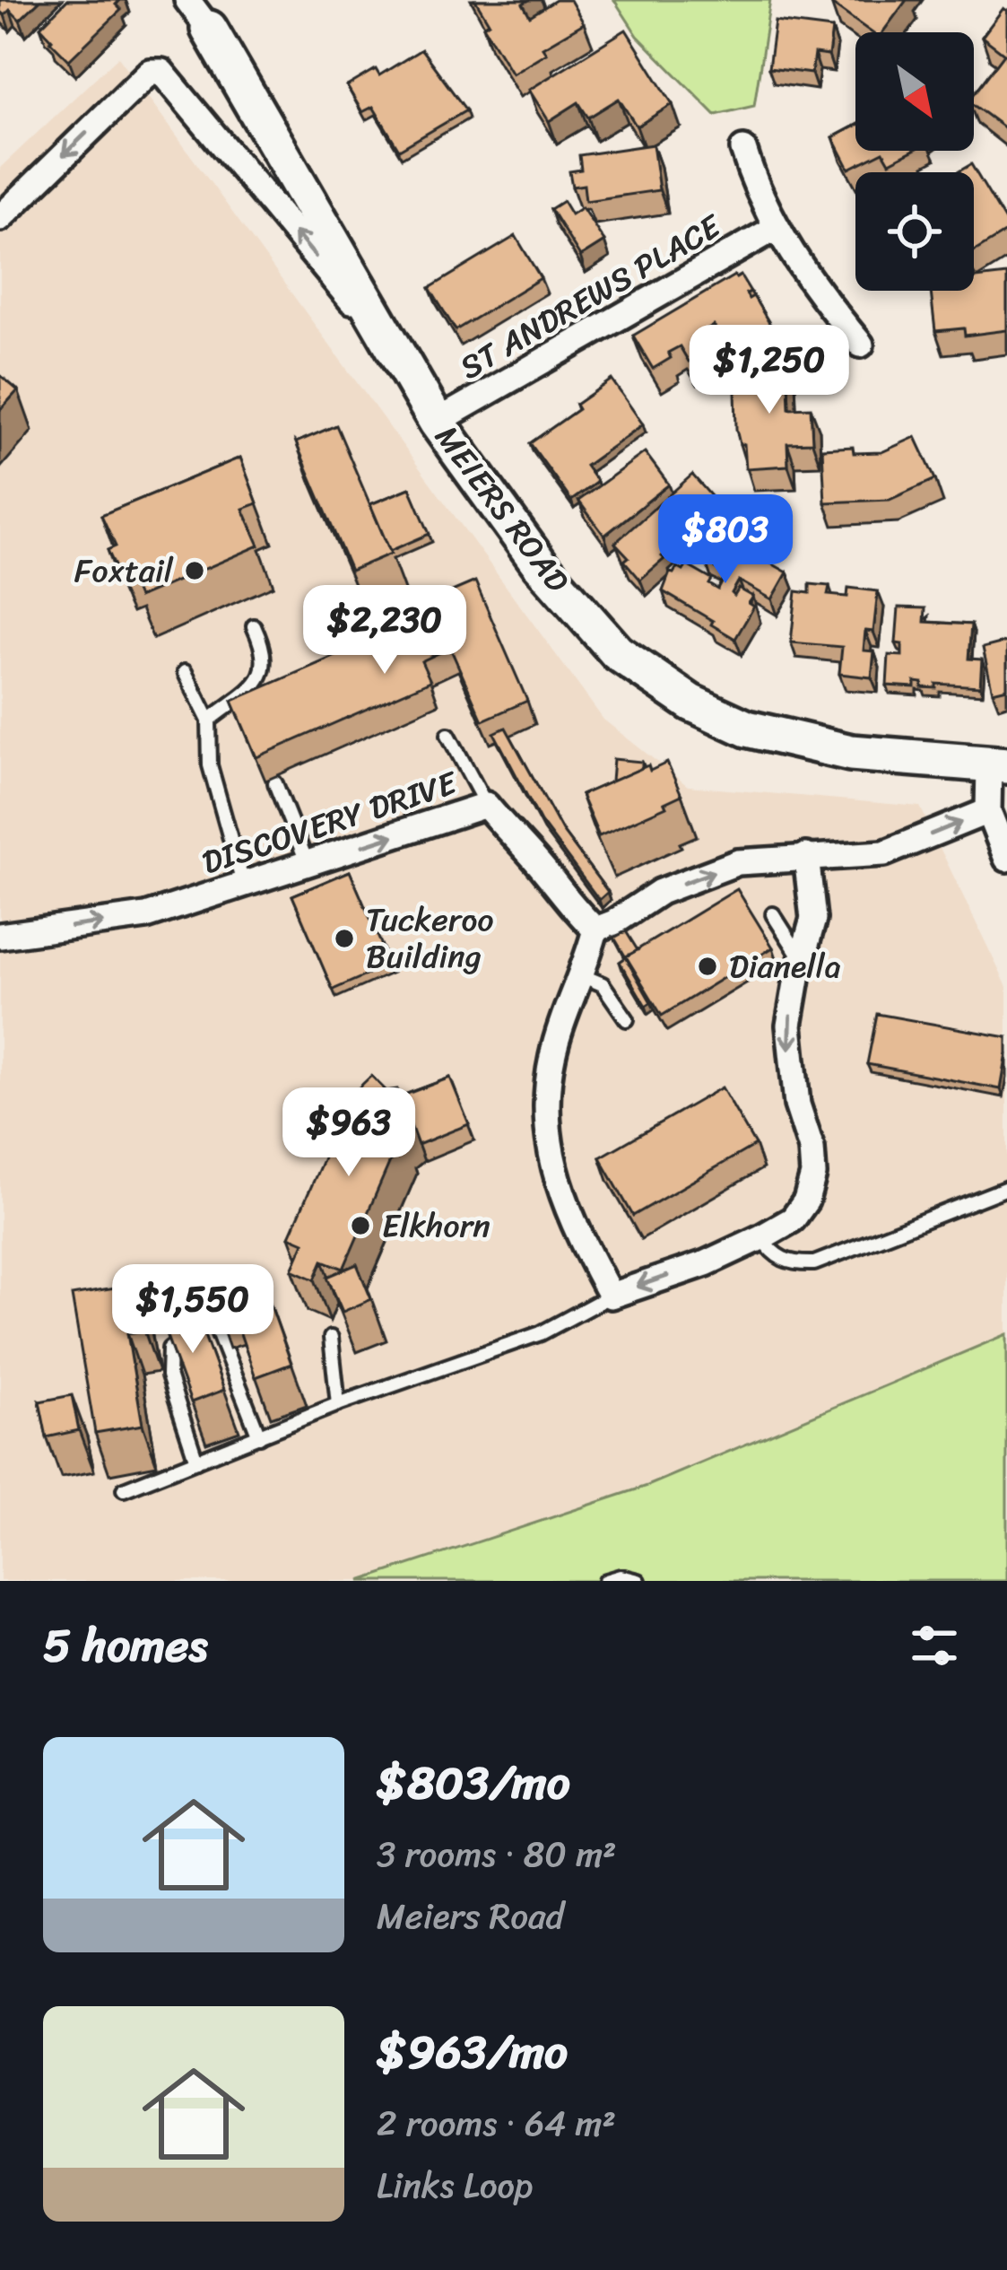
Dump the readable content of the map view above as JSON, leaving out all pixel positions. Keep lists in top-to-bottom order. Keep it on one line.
{"streets":{"street":["ST ANDREWS PLACE","MEIERS ROAD","DISCOVERY DRIVE"]},"crossings":[["ST ANDREWS PLACE","MEIERS ROAD"]],"one_way":["DISCOVERY DRIVE"],"places":["Foxtail","Tuckeroo Building","Dianella","Elkhorn"],"north":"bottom right","page":{"price":["$1,250","$803","$2,230","$963","$1,550"],"heading":"5 homes","list":[{"name":"$803/mo","note":"3 rooms · 80 m² · Meiers Road"},{"name":"$963/mo","note":"2 rooms · 64 m² · Links Loop"}]}}
